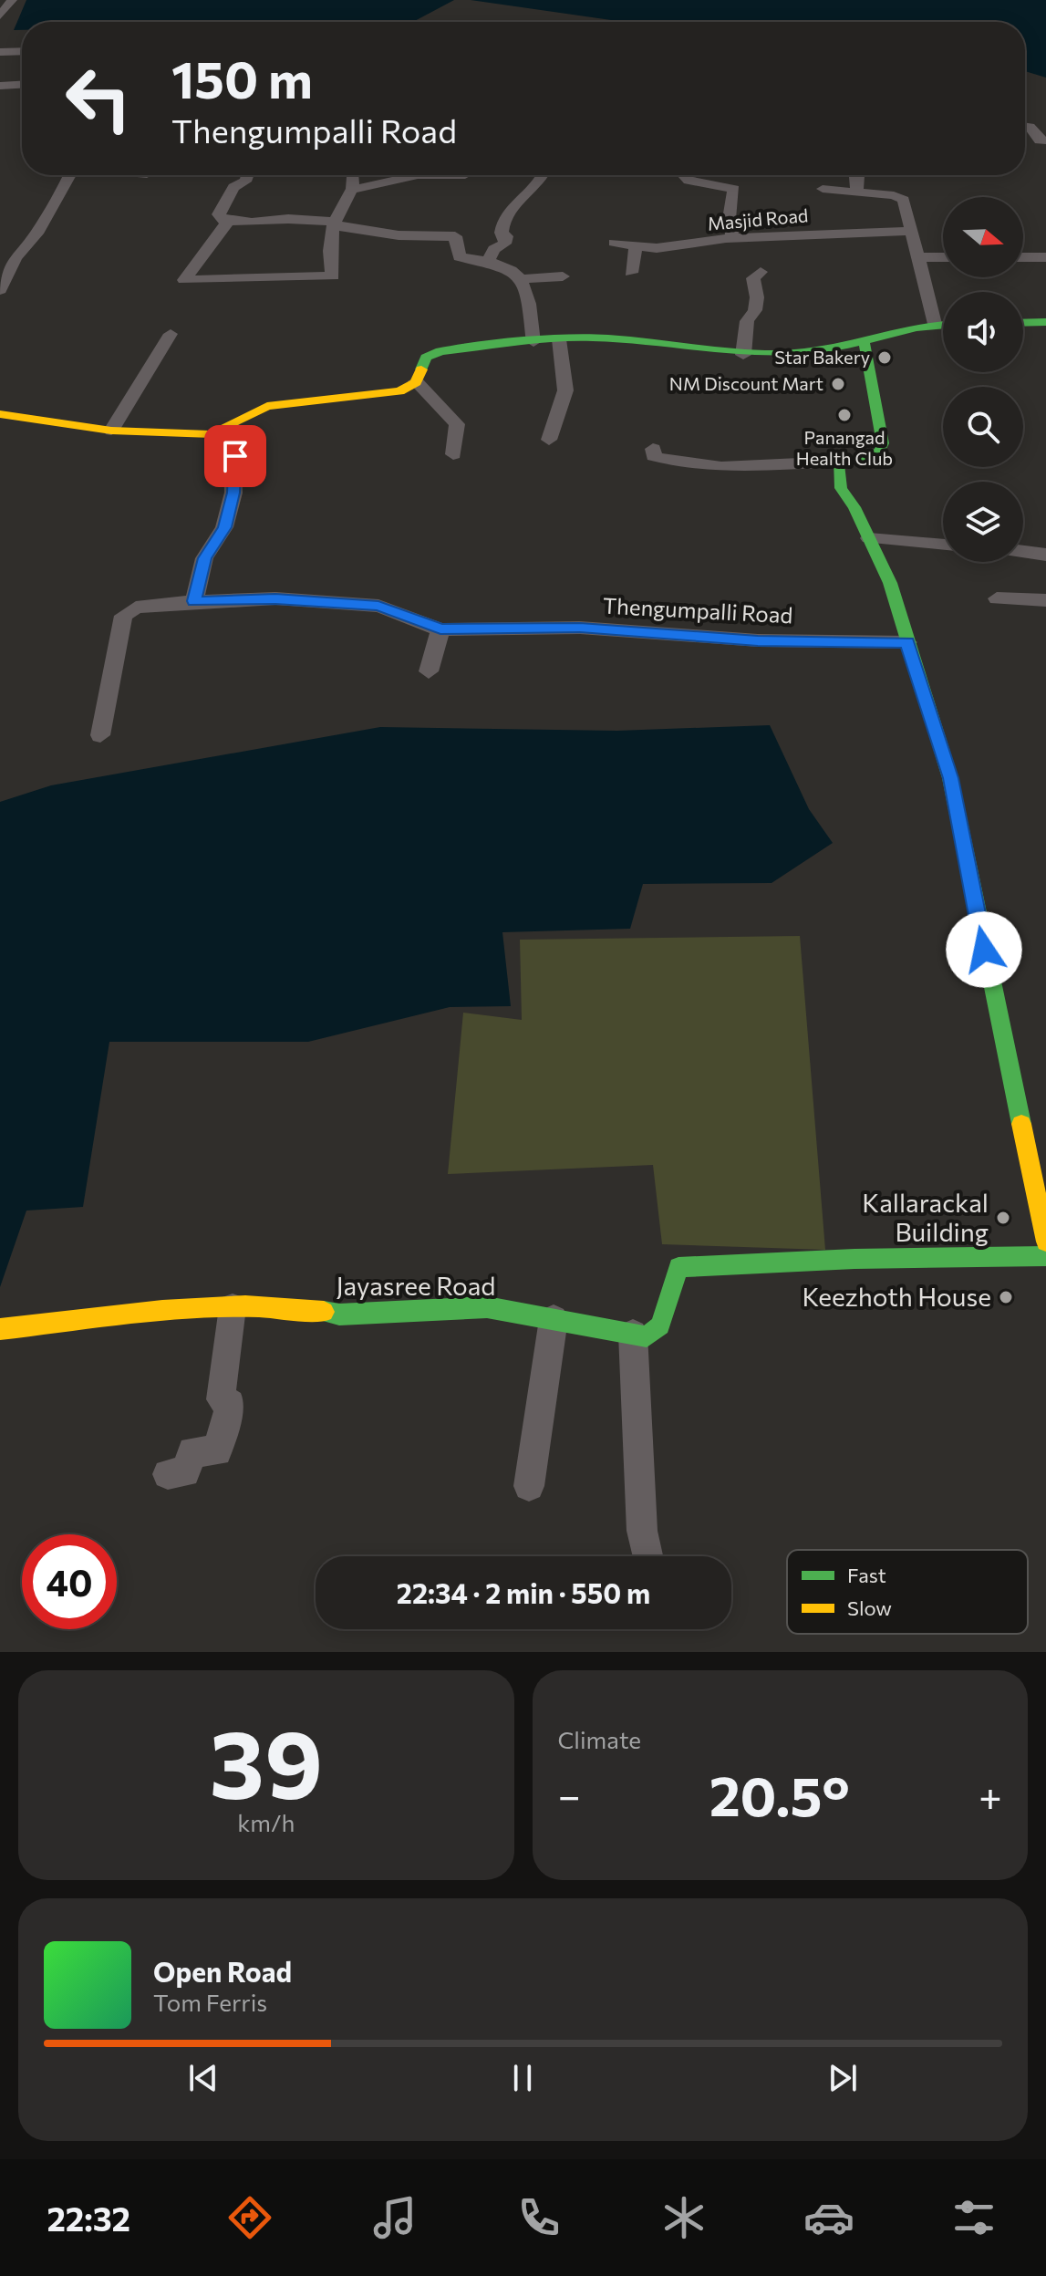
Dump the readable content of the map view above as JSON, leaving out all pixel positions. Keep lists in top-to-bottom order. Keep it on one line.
{"streets":{"street":["Masjid Road","Thengumpalli Road","Jayasree Road"]},"places":["Star Bakery","NM Discount Mart","Panangad Health Club","Kallarackal Building","Keezhoth House"],"legend":["Fast","Slow"],"north":"right","page":{"turn":["150 m","Thengumpalli Road"],"limit":"40","trip":"22:34 · 2 min · 550 m","tile":[["39","km/h"],"Climate"],"heat":["−","20.5°","+"],"song":["Open Road","Tom Ferris"],"tabs":"22:32"}}
